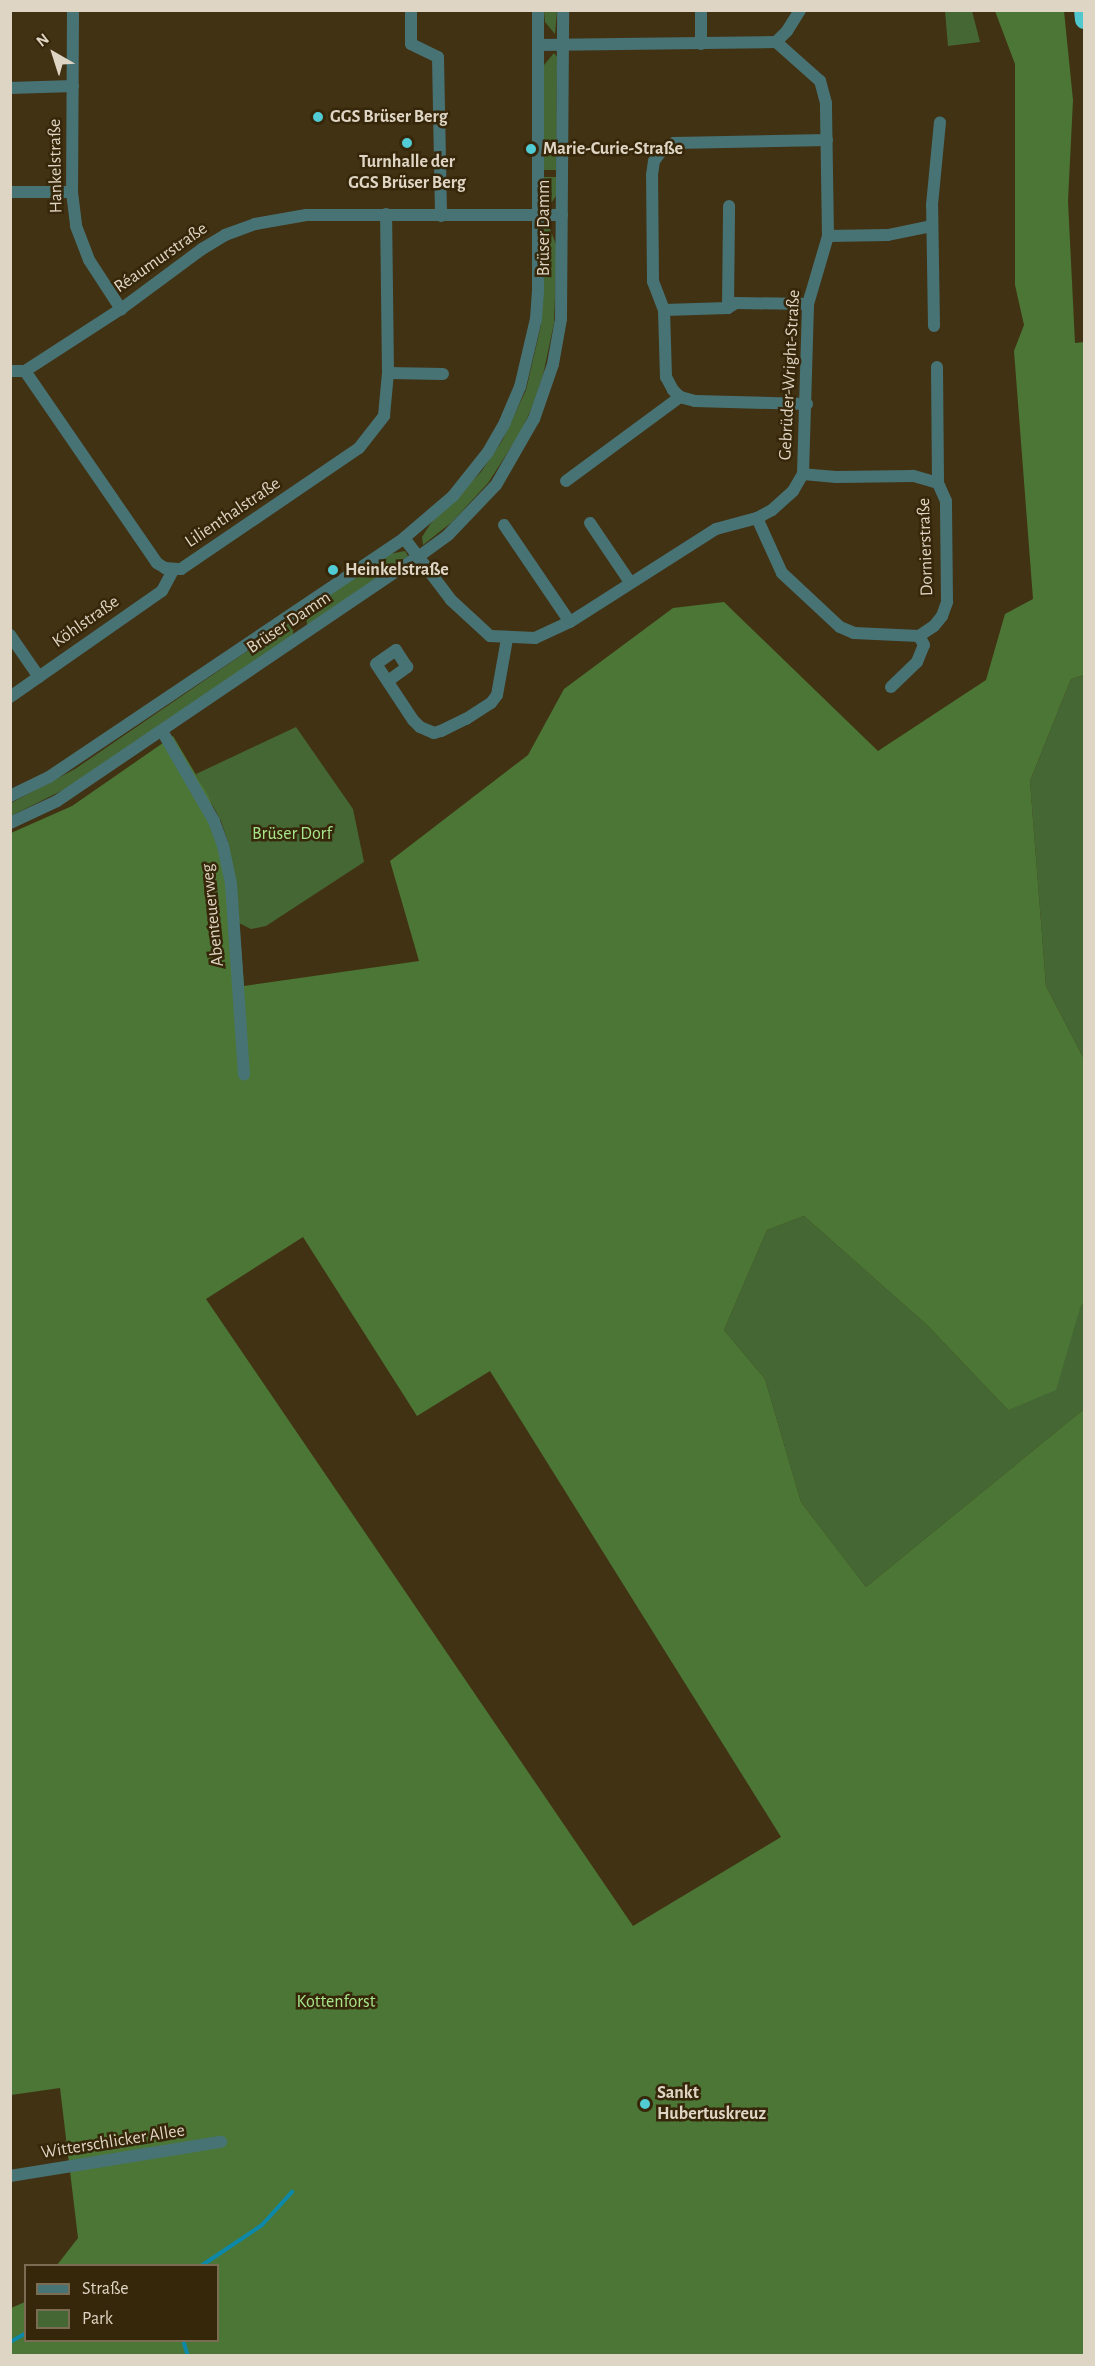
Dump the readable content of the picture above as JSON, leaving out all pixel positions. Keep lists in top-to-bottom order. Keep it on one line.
{"streets":{"street":["Hankelstraße","Brüser Damm","Réaumurstraße","Gebrüder-Wright-Straße","Lilienthalstraße","Dornierstraße","Köhlstraße","Abenteuerweg","Witterschlicker Allee"]},"crossings":[["Hankelstraße","Réaumurstraße"],["Brüser Damm","Réaumurstraße"],["Brüser Damm","Gebrüder-Wright-Straße"],["Brüser Damm","Abenteuerweg"],["Réaumurstraße","Lilienthalstraße"],["Gebrüder-Wright-Straße","Dornierstraße"],["Lilienthalstraße","Köhlstraße"]],"parks":["Brüser Dorf","Kottenforst"],"places":["GGS Brüser Berg","Turnhalle der GGS Brüser Berg","Marie-Curie-Straße","Heinkelstraße","Sankt Hubertuskreuz"],"legend":["Straße","Park"],"north":"top left"}
